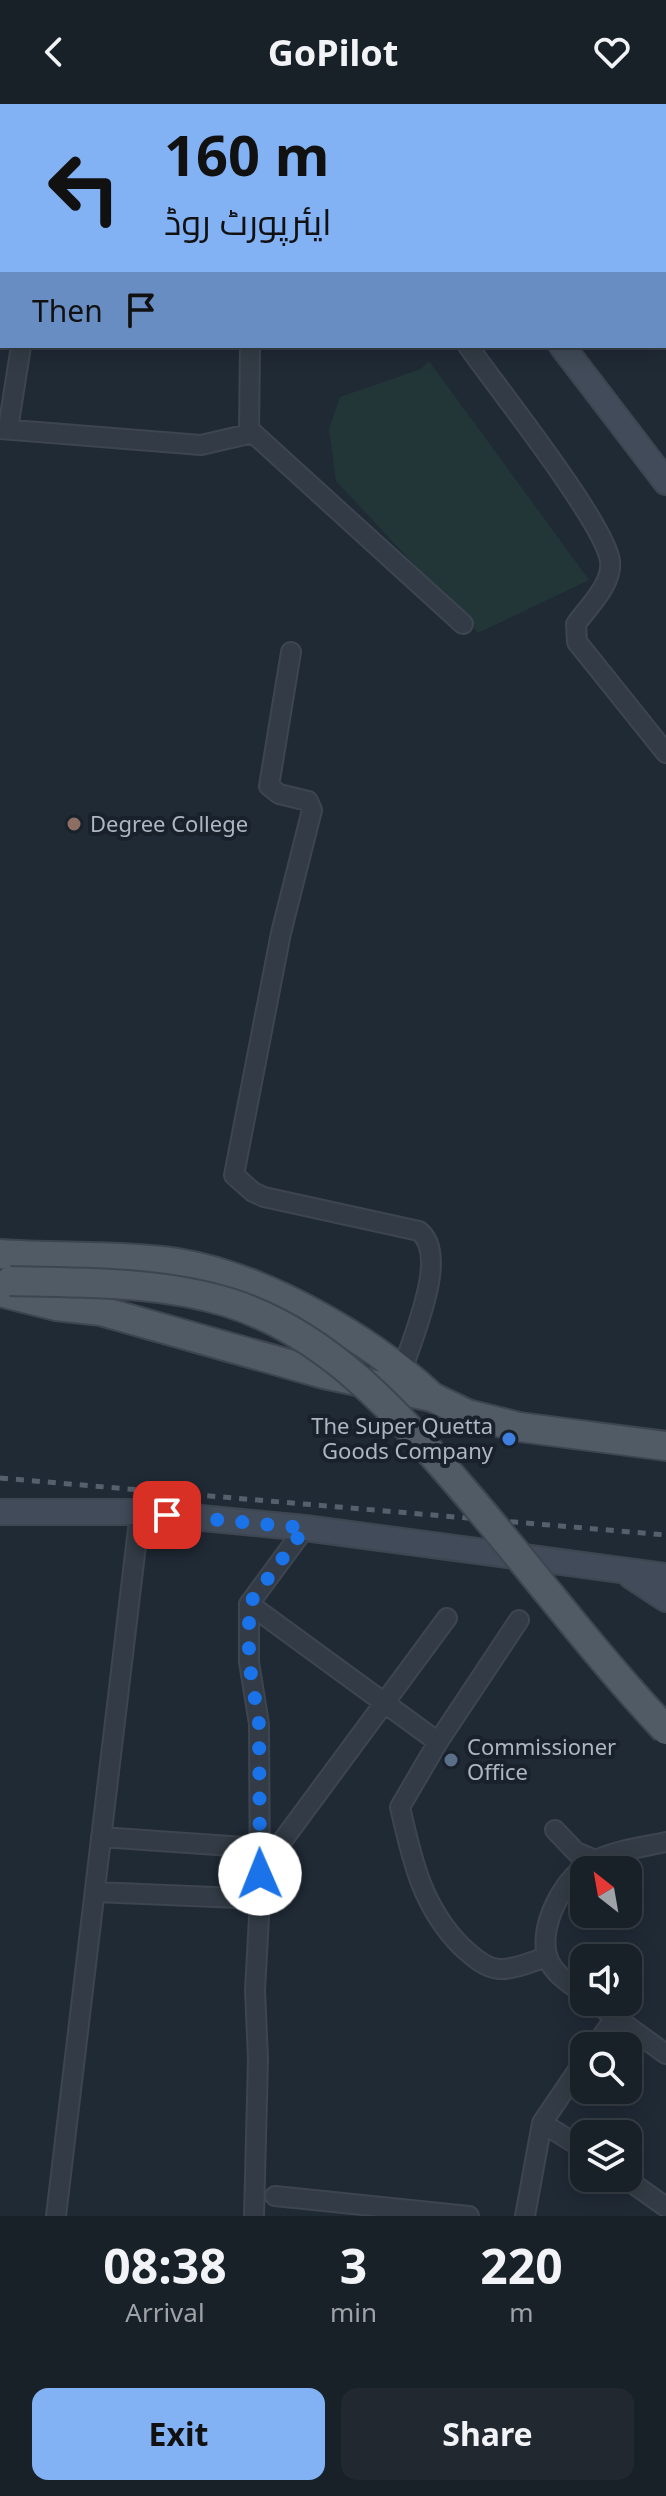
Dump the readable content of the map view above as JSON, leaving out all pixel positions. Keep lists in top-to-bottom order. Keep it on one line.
{"places":["Degree College","The Super Quetta Goods Company","Commissioner Office"],"north":"top left","page":{"header":"GoPilot","turn":["160 m","ایئرپورٹ روڈ"],"then":"Then","eta":["08:38","Arrival","3","min","220","m"],"buttons":["Exit","Share"]}}
